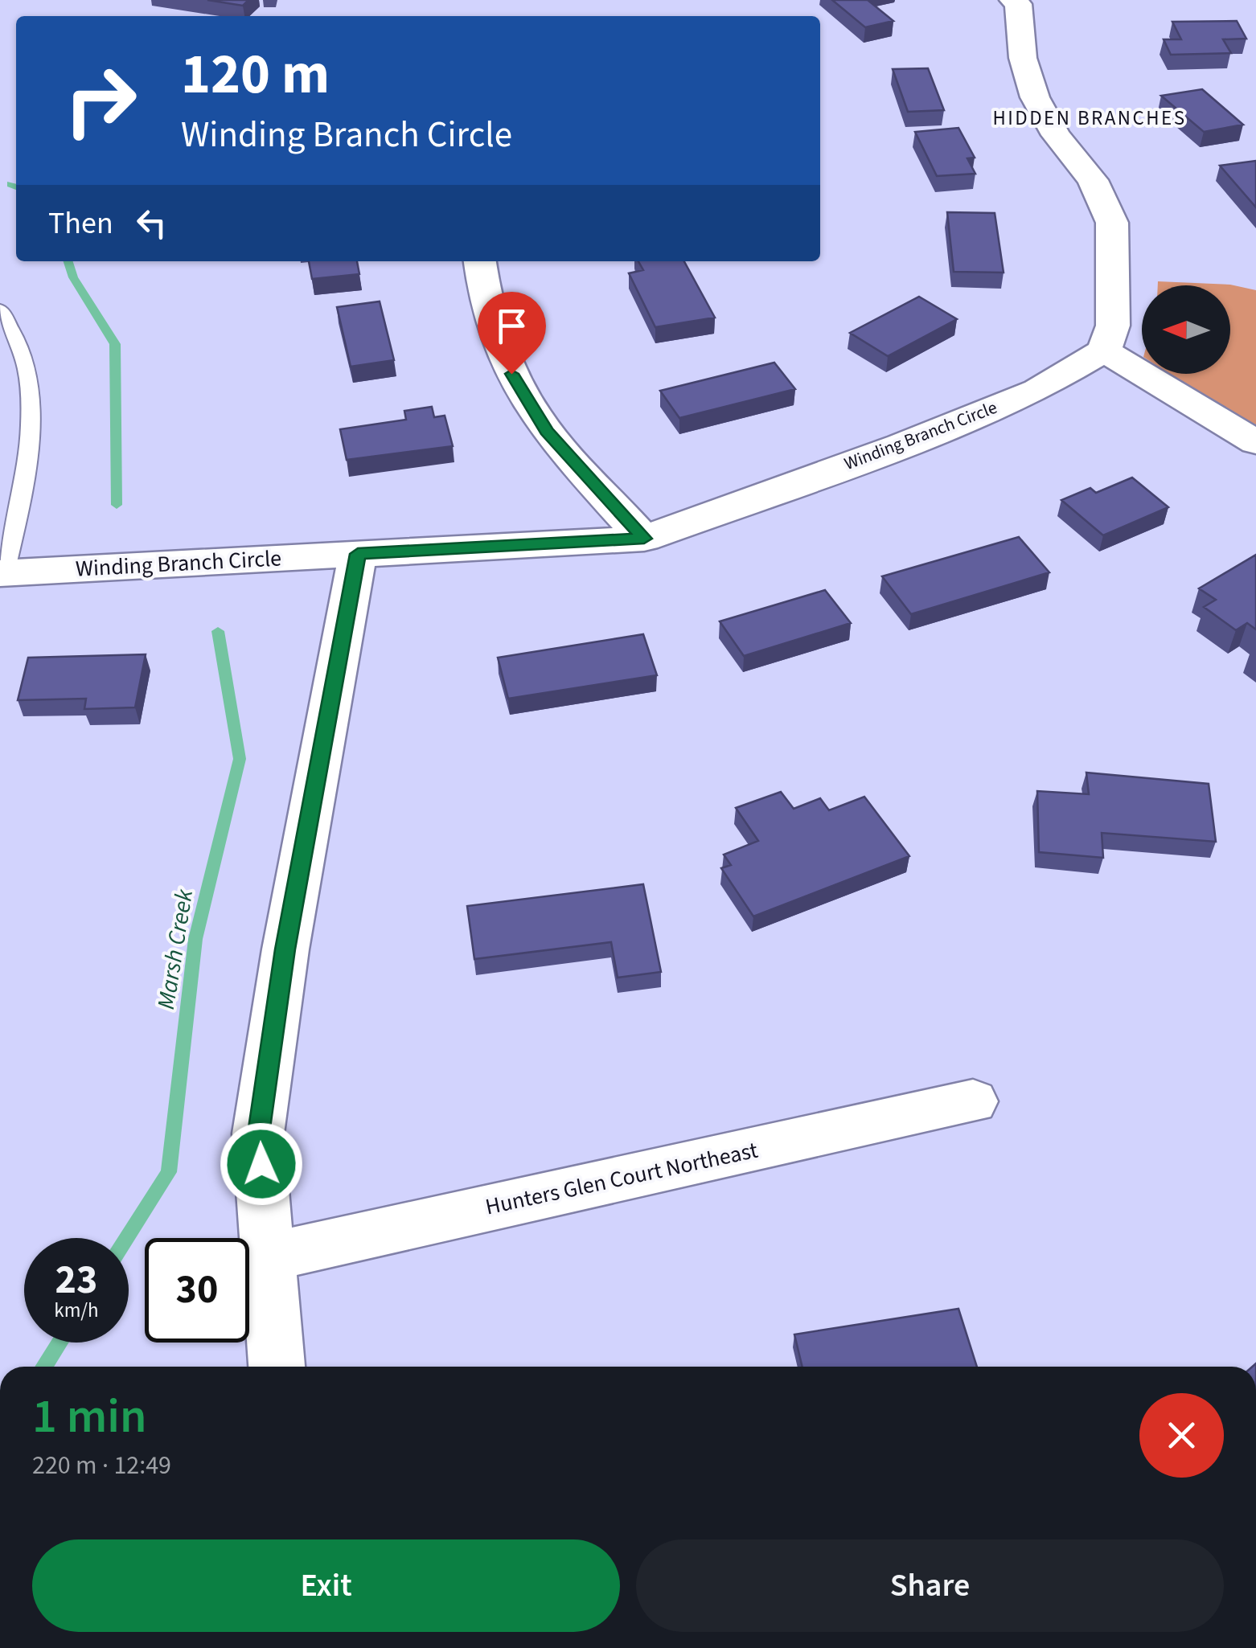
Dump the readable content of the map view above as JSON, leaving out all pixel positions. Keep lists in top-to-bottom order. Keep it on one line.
{"streets":{"street":["Winding Branch Circle","Hunters Glen Court Northeast"]},"districts":["HIDDEN BRANCHES"],"water":["Marsh Creek"],"north":"left","page":{"turn":["120 m","Winding Branch Circle"],"then":"Then","speed":"23 km/h","limit":"30","heading":["1 min","220 m · 12:49"],"buttons":["Exit","Share"]}}
